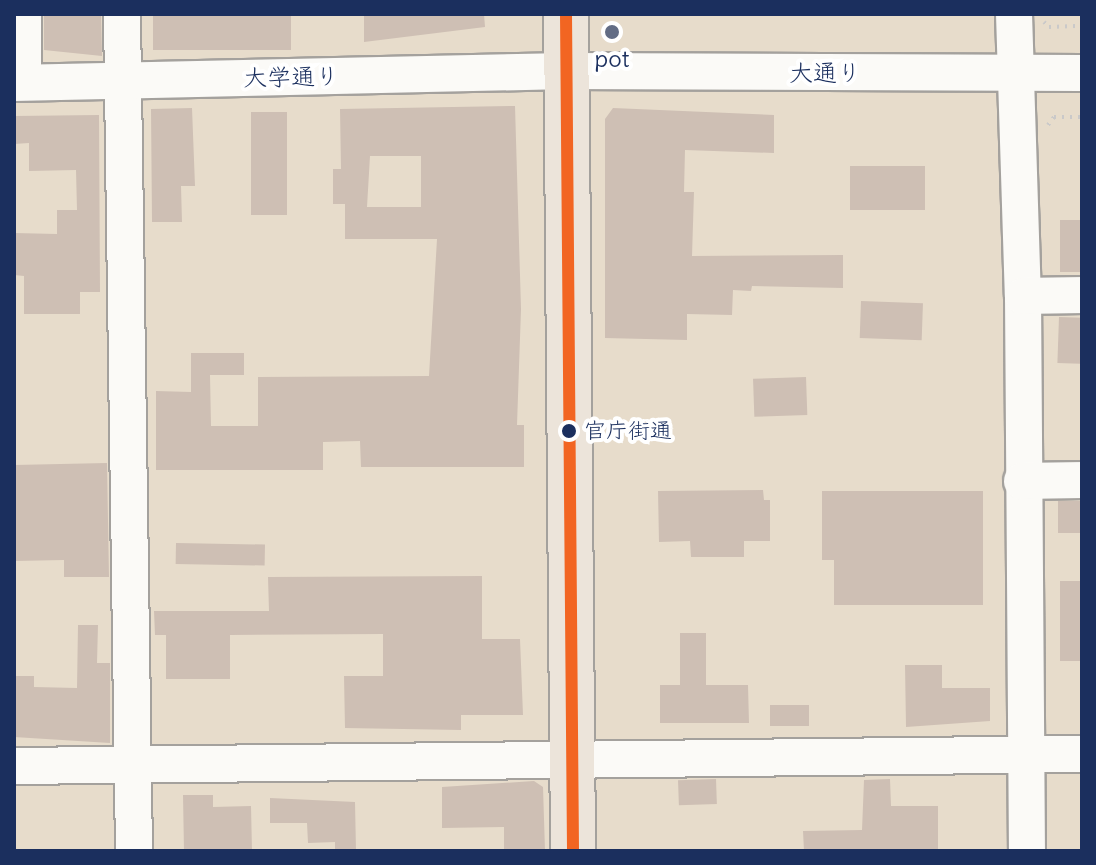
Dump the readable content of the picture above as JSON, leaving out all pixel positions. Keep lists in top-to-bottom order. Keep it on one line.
{"streets":{"street":["大通り","大学通り"]},"crossings":[["大通り","大学通り"]],"places":["pot","官庁街通"]}
